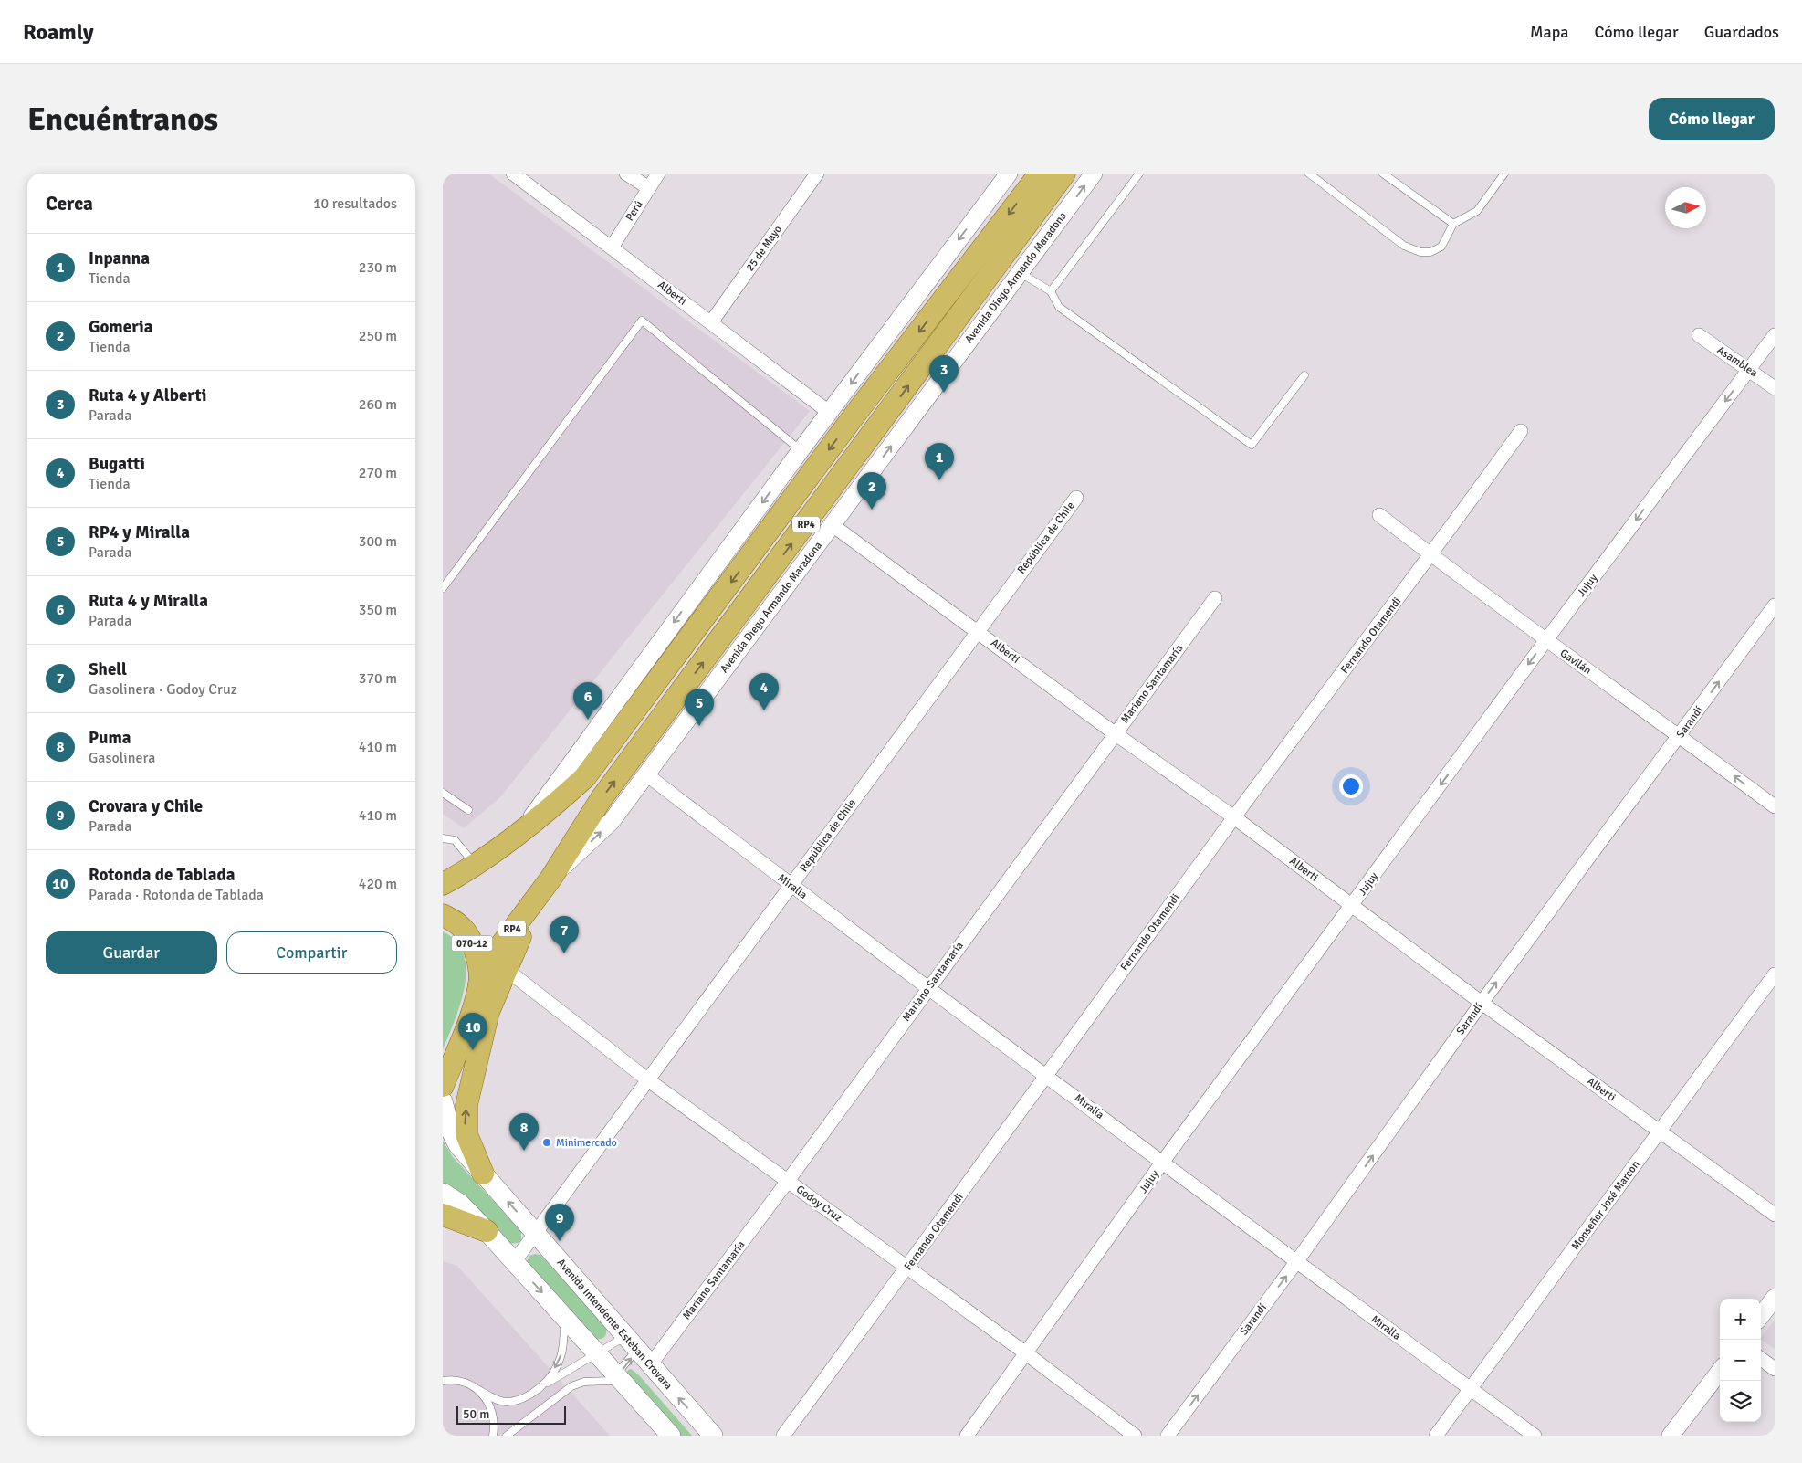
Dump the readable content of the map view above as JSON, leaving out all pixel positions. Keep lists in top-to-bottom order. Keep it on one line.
{"streets":{"main road":["Avenida Diego Armando Maradona","RP4","070-12","Avenida Intendente Esteban Crovara"],"street":["Perú","25 de Mayo","Alberti","Asamblea","República de Chile","Jujuy","Fernando Otamendi","Gavilán","Mariano Santamaría","Sarandí","Miralla","Godoy Cruz","Monseñor José Marcón"]},"crossings":[["Perú","Alberti"],["25 de Mayo","Alberti"],["Avenida Diego Armando Maradona","Alberti"],["Avenida Diego Armando Maradona","RP4"],["Avenida Diego Armando Maradona","Miralla"],["Avenida Diego Armando Maradona","070-12"],["Alberti","República de Chile"],["Alberti","Jujuy"],["Alberti","Fernando Otamendi"],["Alberti","Mariano Santamaría"],["Alberti","Sarandí"],["Alberti","Monseñor José Marcón"],["Asamblea","Jujuy"],["RP4","070-12"],["República de Chile","Miralla"],["República de Chile","Godoy Cruz"],["República de Chile","Avenida Intendente Esteban Crovara"],["Jujuy","Gavilán"],["Jujuy","Miralla"],["Jujuy","Godoy Cruz"],["Fernando Otamendi","Gavilán"],["Fernando Otamendi","Miralla"],["Fernando Otamendi","Godoy Cruz"],["Gavilán","Sarandí"],["Mariano Santamaría","Miralla"],["Mariano Santamaría","Godoy Cruz"],["Mariano Santamaría","Avenida Intendente Esteban Crovara"],["Sarandí","Miralla"],["Miralla","Monseñor José Marcón"]],"one_way":["Jujuy","Sarandí"],"places":["Minimercado"],"scale_bar":"50 m","north":"right","page":{"header":"Roamly","nav":["Mapa","Cómo llegar","Guardados"],"buttons":["Cómo llegar",["Guardar","Compartir"]],"title":"Encuéntranos","heading":["Cerca","10 resultados"],"list":[{"mark":"1","name":"Inpanna","note":"Tienda","value":"230 m"},{"mark":"2","name":"Gomeria","note":"Tienda","value":"250 m"},{"mark":"3","name":"Ruta 4 y Alberti","note":"Parada","value":"260 m"},{"mark":"4","name":"Bugatti","note":"Tienda","value":"270 m"},{"mark":"5","name":"RP4 y Miralla","note":"Parada","value":"300 m"},{"mark":"6","name":"Ruta 4 y Miralla","note":"Parada","value":"350 m"},{"mark":"7","name":"Shell","note":"Gasolinera · Godoy Cruz","value":"370 m"},{"mark":"8","name":"Puma","note":"Gasolinera","value":"410 m"},{"mark":"9","name":"Crovara y Chile","note":"Parada","value":"410 m"},{"mark":"10","name":"Rotonda de Tablada","note":"Parada · Rotonda de Tablada","value":"420 m"}],"pins":["3","1","2","4","6","5","7","10","8","9"],"map_buttons":["+","−"],"scale":"50 m"}}
